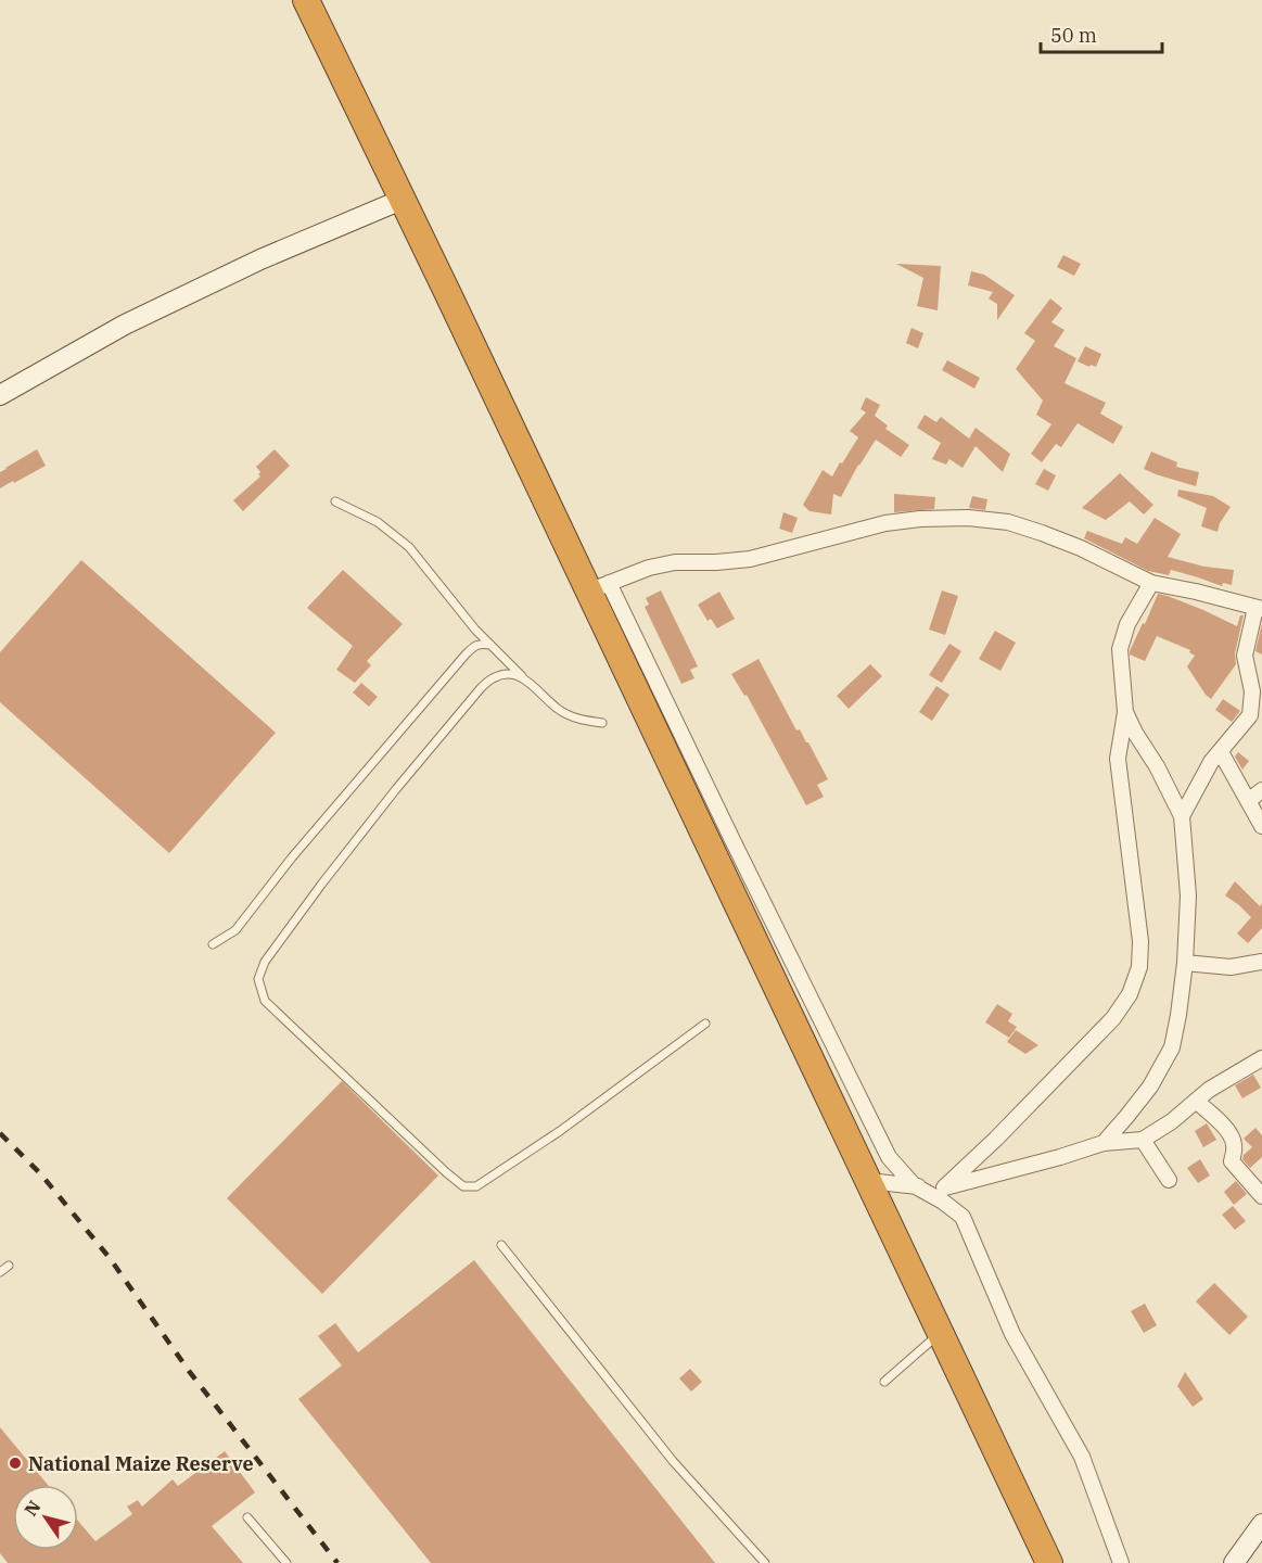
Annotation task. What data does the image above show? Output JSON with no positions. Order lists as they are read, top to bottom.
{
  "places": ["National Maize Reserve"],
  "scale_bar": "50 m",
  "north": "top left"
}
